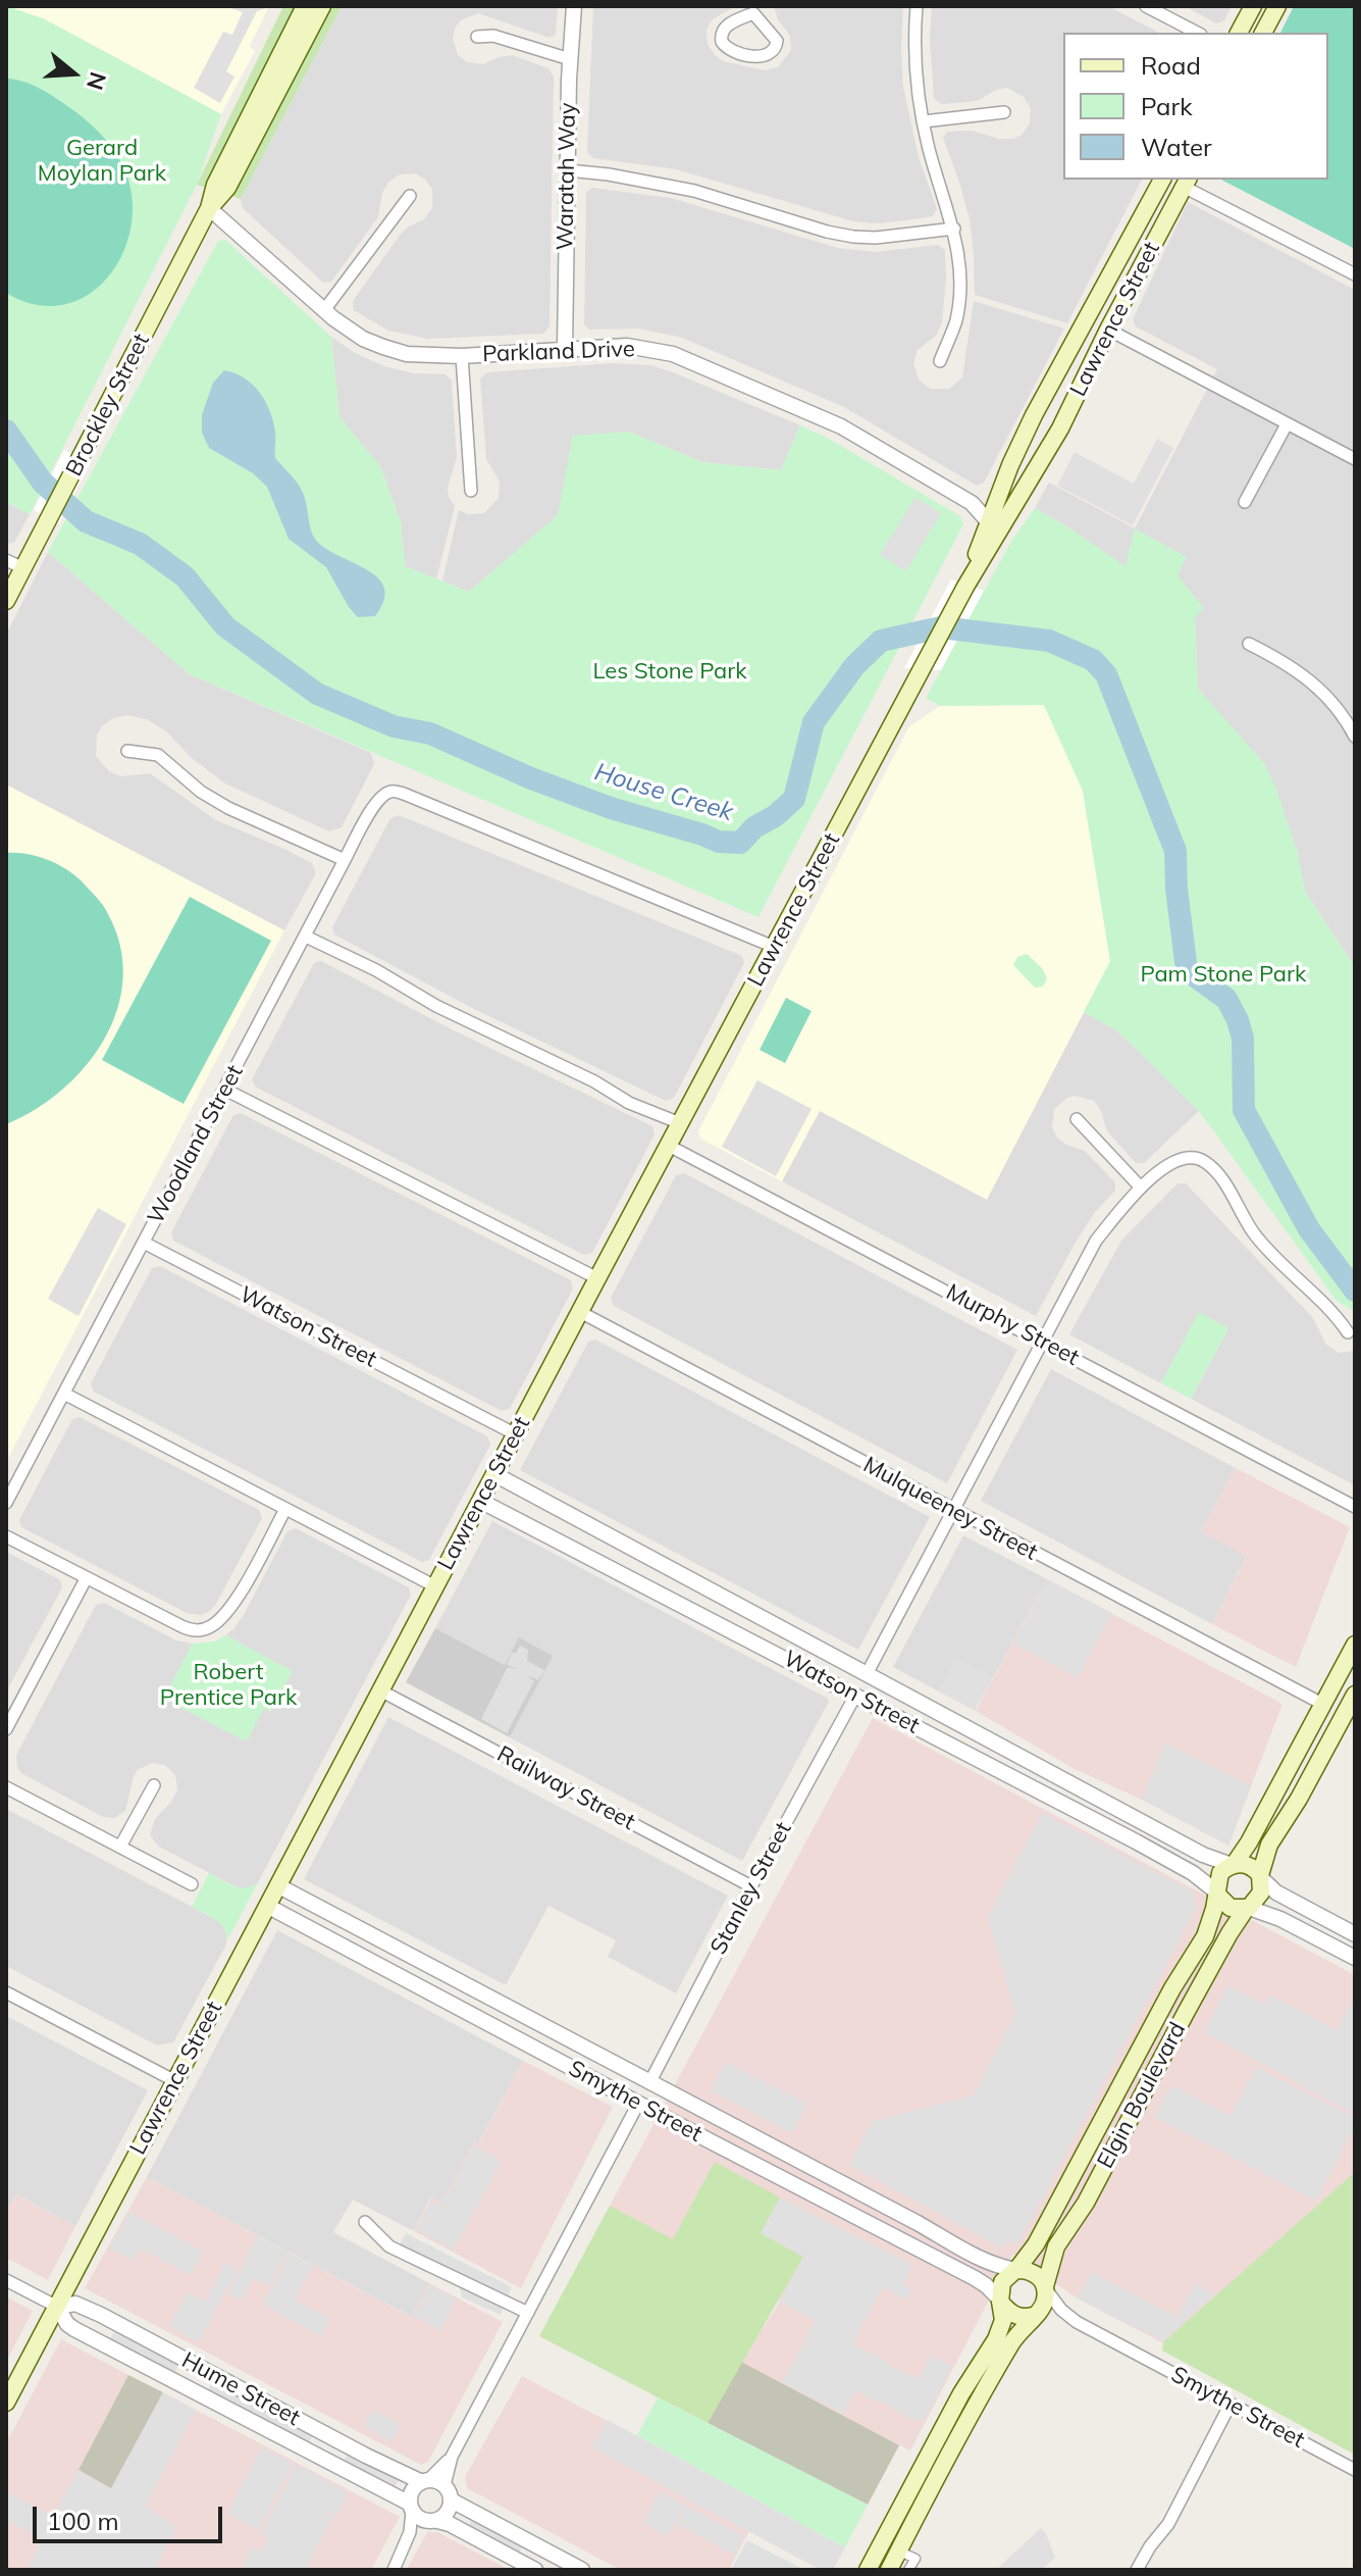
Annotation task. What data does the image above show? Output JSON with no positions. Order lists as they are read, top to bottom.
{
  "streets": {
    "main road": ["Lawrence Street", "Brockley Street", "Elgin Boulevard"],
    "street": [
      "Waratah Way",
      "Parkland Drive",
      "Woodland Street",
      "Murphy Street",
      "Watson Street",
      "Mulqueeney Street",
      "Railway Street",
      "Stanley Street",
      "Smythe Street",
      "Hume Street"
    ]
  },
  "crossings": [
    ["Waratah Way", "Parkland Drive"],
    ["Lawrence Street", "Parkland Drive"],
    ["Lawrence Street", "Woodland Street"],
    ["Lawrence Street", "Murphy Street"],
    ["Lawrence Street", "Watson Street"],
    ["Lawrence Street", "Mulqueeney Street"],
    ["Lawrence Street", "Railway Street"],
    ["Lawrence Street", "Smythe Street"],
    ["Lawrence Street", "Hume Street"],
    ["Parkland Drive", "Brockley Street"],
    ["Woodland Street", "Watson Street"],
    ["Watson Street", "Stanley Street"],
    ["Watson Street", "Elgin Boulevard"],
    ["Railway Street", "Stanley Street"],
    ["Stanley Street", "Smythe Street"],
    ["Elgin Boulevard", "Smythe Street"]
  ],
  "water": ["House Creek"],
  "parks": [
    "Gerard Moylan Park",
    "Les Stone Park",
    "Pam Stone Park",
    "Robert Prentice Park"
  ],
  "legend": ["Road", "Park", "Water"],
  "scale_bar": "100 m",
  "north": "right"
}
